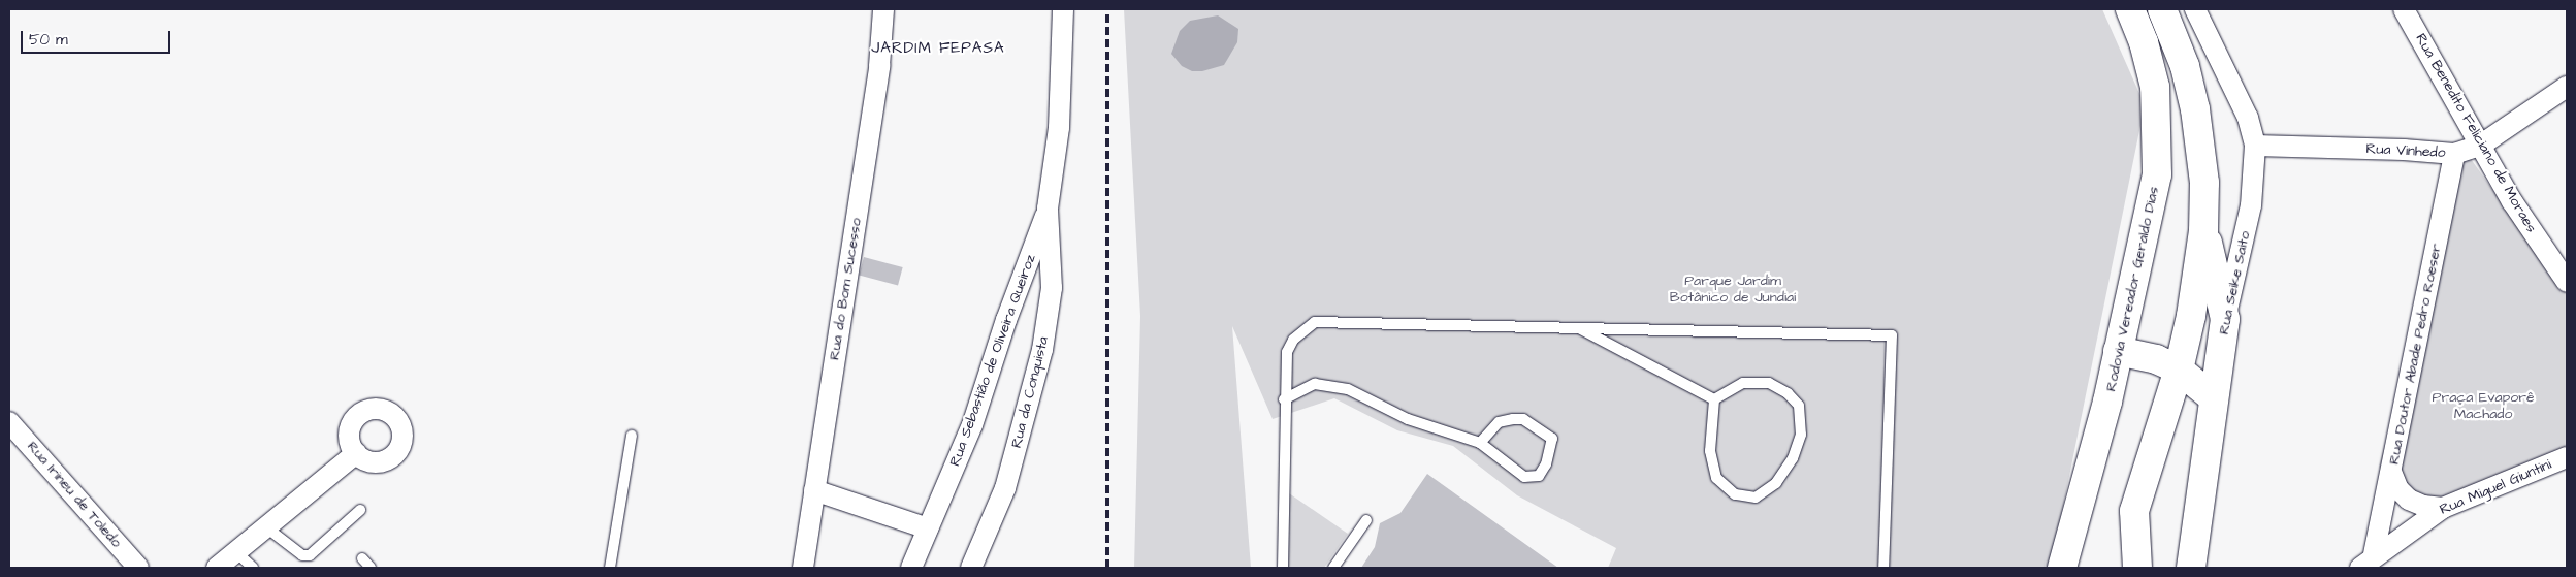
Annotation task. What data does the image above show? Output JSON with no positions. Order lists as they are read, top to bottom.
{
  "streets": {
    "main road": ["Rua Seike Saito", "Rodovia Vereador Geraldo Dias"],
    "street": [
      "Rua Benedito Feliciano de Moraes",
      "Rua Vinhedo",
      "Rua do Bom Sucesso",
      "Rua Doutor Abade Pedro Roeser",
      "Rua Sebastião de Oliveira Queiroz",
      "Rua da Conquista",
      "Rua Miguel Giuntini",
      "Rua Irineu de Toledo"
    ]
  },
  "crossings": [
    ["Rua Benedito Feliciano de Moraes", "Rua Vinhedo"],
    ["Rua Vinhedo", "Rua Seike Saito"],
    ["Rua Vinhedo", "Rua Doutor Abade Pedro Roeser"],
    ["Rua Doutor Abade Pedro Roeser", "Rua Miguel Giuntini"],
    ["Rua Sebastião de Oliveira Queiroz", "Rua da Conquista"]
  ],
  "districts": ["JARDIM FEPASA"],
  "parks": ["Parque Jardim Botânico de Jundiaí", "Praça Evaporê Machado"],
  "scale_bar": "50 m"
}
